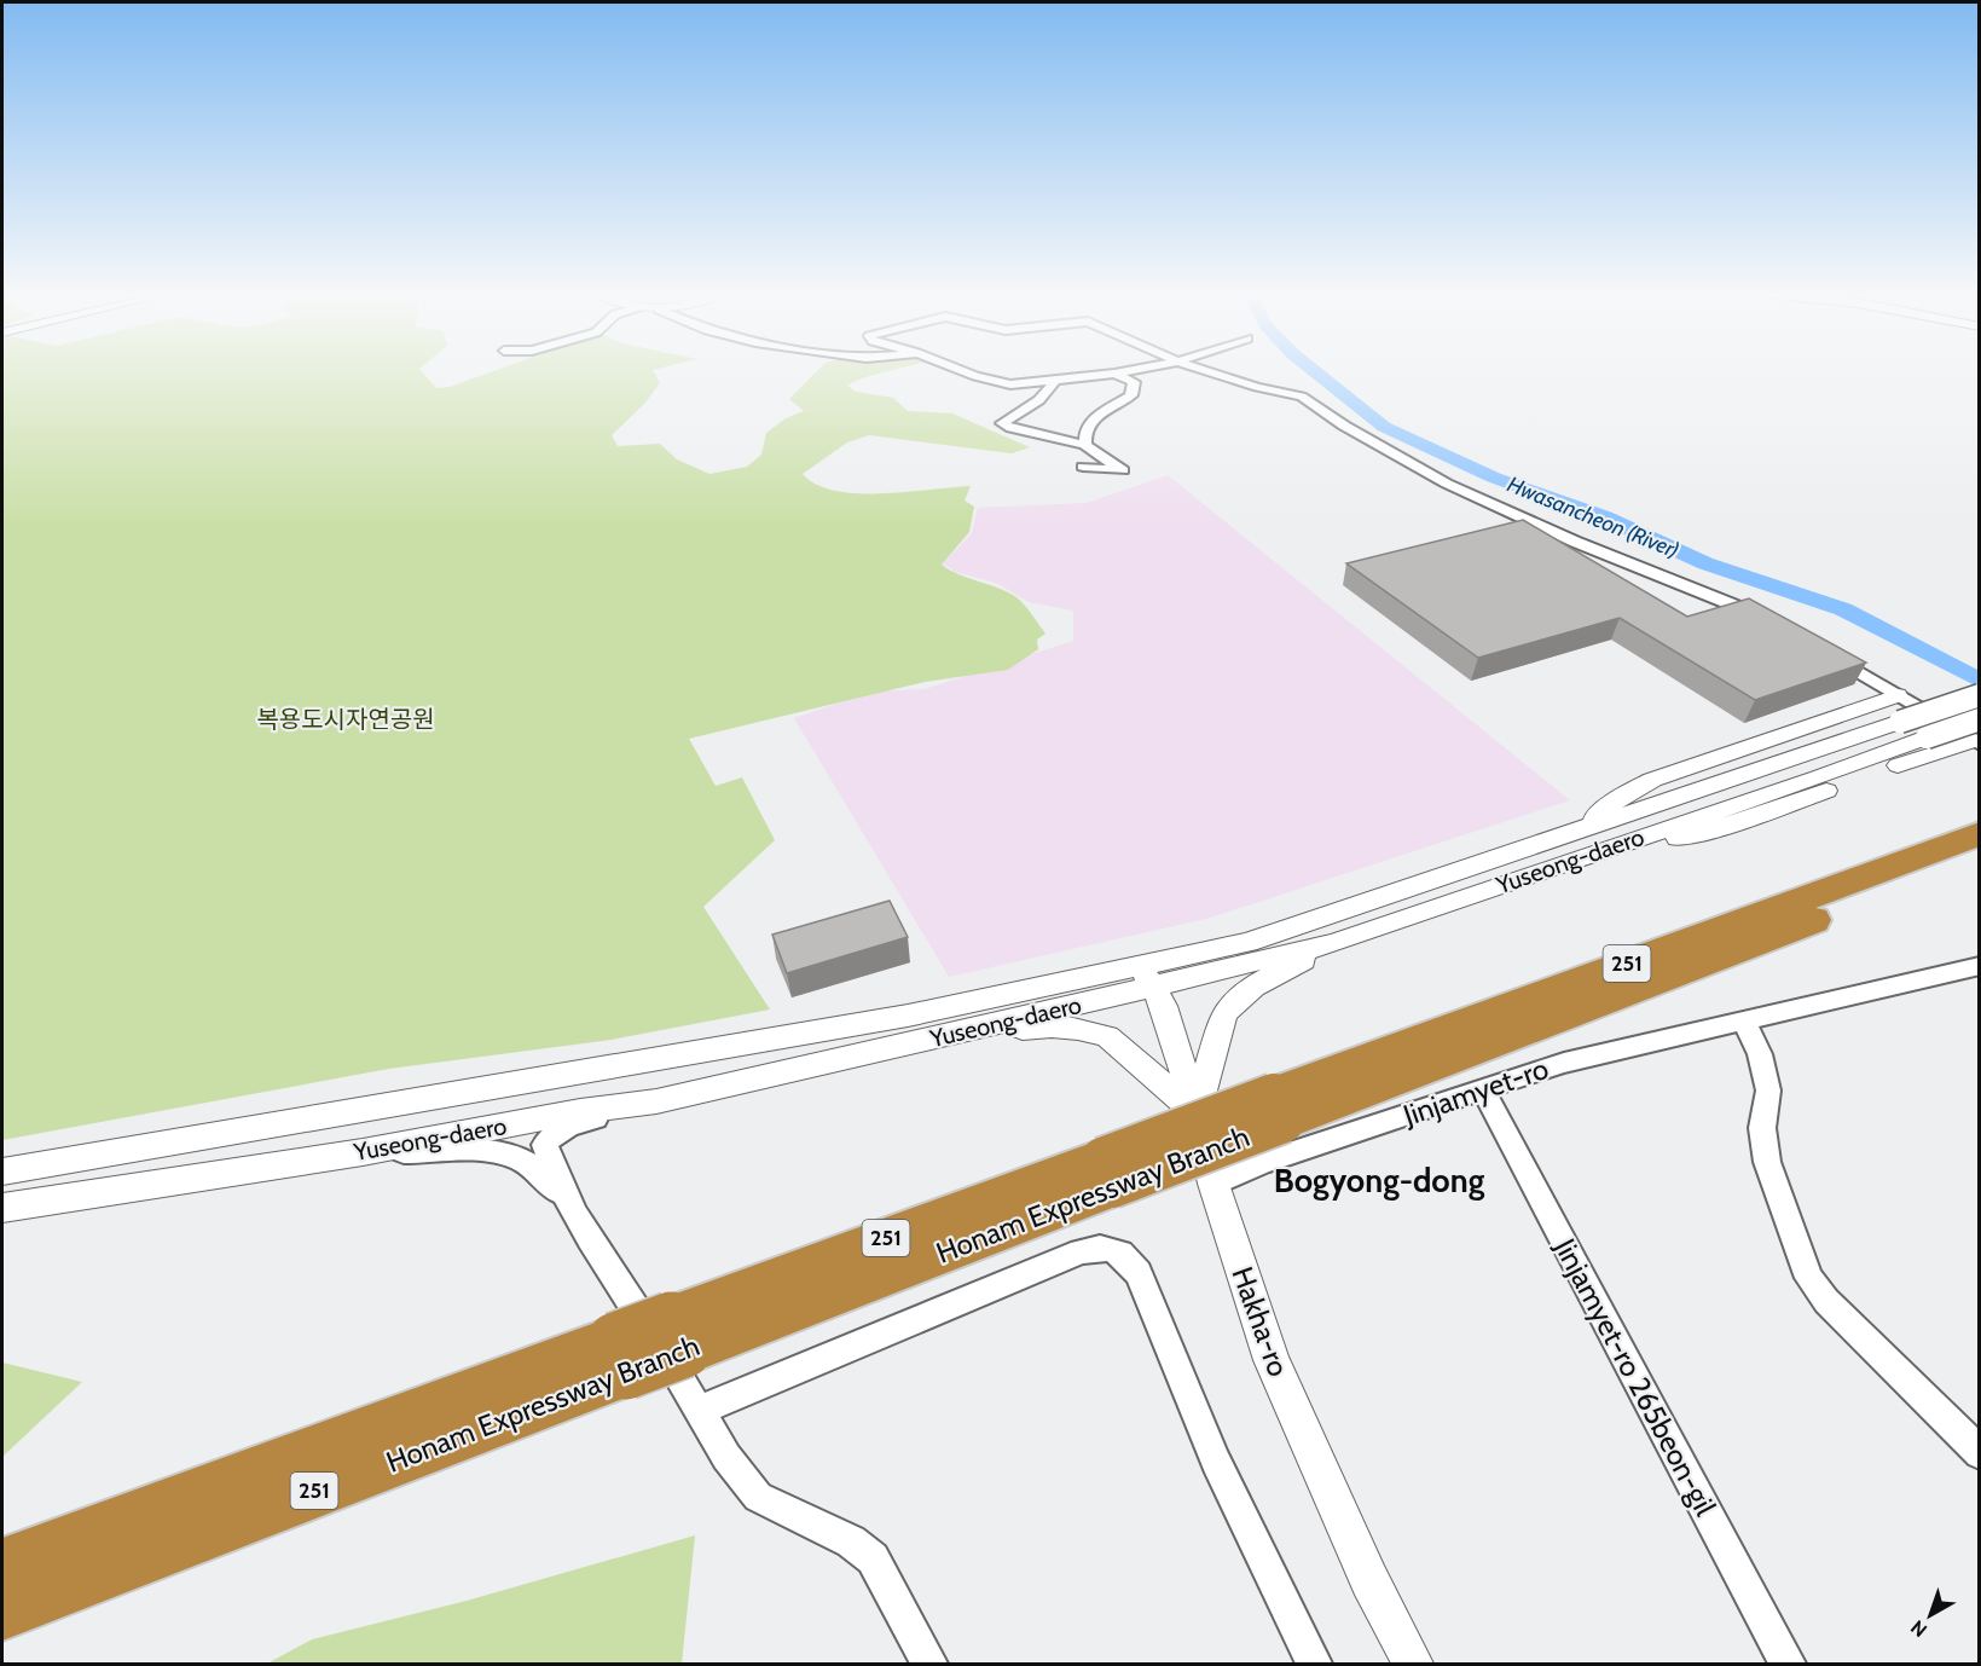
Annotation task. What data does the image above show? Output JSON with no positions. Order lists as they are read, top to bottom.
{
  "streets": {
    "highway": ["251", "Honam Expressway Branch"],
    "street": [
      "Yuseong-daero",
      "Jinjamyet-ro",
      "Hakha-ro",
      "Jinjamyet-ro 265beon-gil"
    ]
  },
  "crossings": [
    ["Yuseong-daero", "Hakha-ro"],
    ["Jinjamyet-ro", "Hakha-ro"],
    ["Jinjamyet-ro", "Jinjamyet-ro 265beon-gil"]
  ],
  "districts": ["Bogyong-dong"],
  "water": ["Hwasancheon (River)"],
  "parks": ["복용도시자연공원"],
  "north": "bottom left"
}
